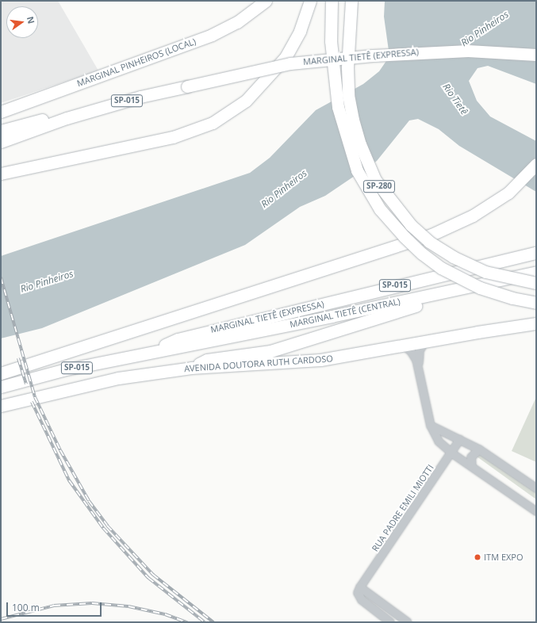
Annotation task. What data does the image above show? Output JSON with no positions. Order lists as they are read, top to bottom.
{
  "streets": {
    "highway": [
      "MARGINAL TIETÊ (EXPRESSA)",
      "MARGINAL PINHEIROS (LOCAL)",
      "SP-015",
      "SP-280",
      "MARGINAL TIETÊ (CENTRAL)",
      "AVENIDA DOUTORA RUTH CARDOSO"
    ],
    "street": ["RUA PADRE EMILI MIOTTI"]
  },
  "crossings": [
    ["MARGINAL TIETÊ (EXPRESSA)", "SP-015"],
    ["MARGINAL TIETÊ (EXPRESSA)", "MARGINAL TIETÊ (CENTRAL)"]
  ],
  "water": ["Rio Pinheiros", "Rio Tietê"],
  "places": ["ITM EXPO"],
  "scale_bar": "100 m",
  "north": "right"
}
